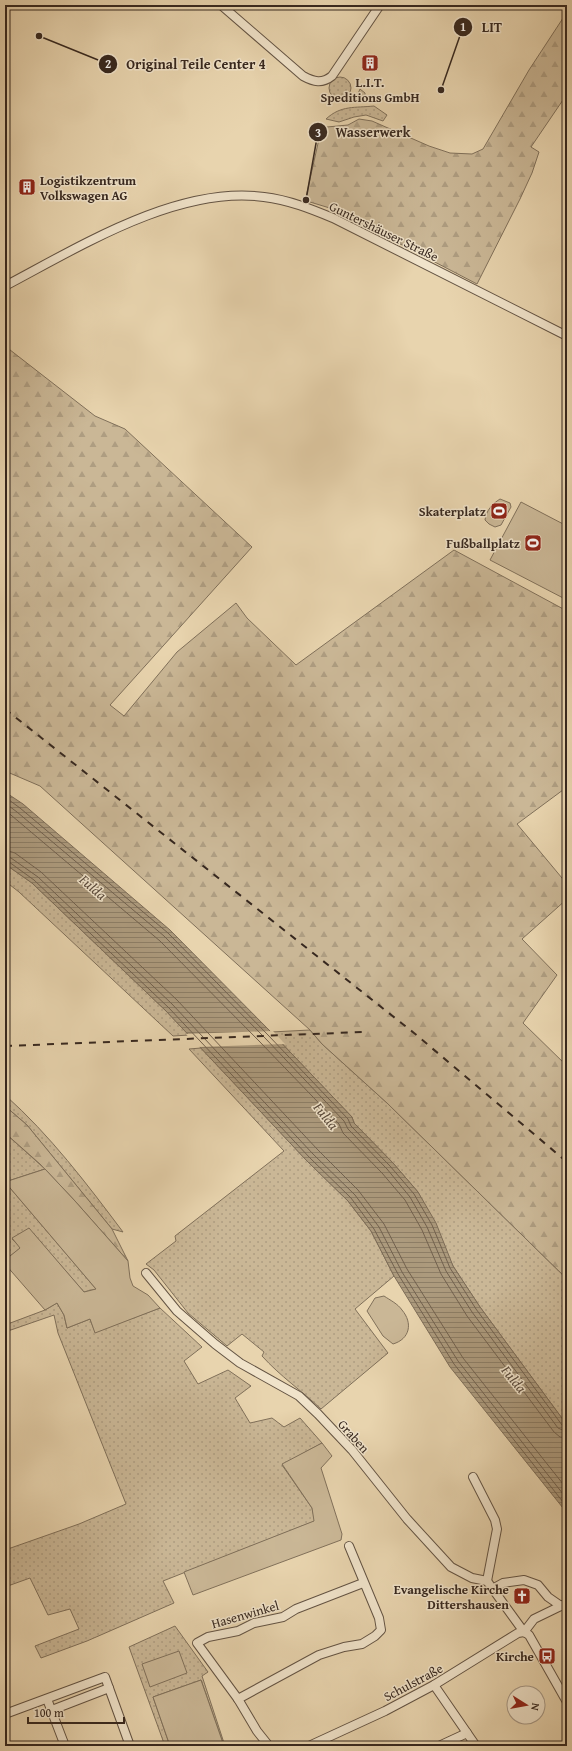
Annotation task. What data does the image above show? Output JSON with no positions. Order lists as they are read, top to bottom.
{
  "streets": {
    "street": [
      "Guntershäuser Straße",
      "Graben",
      "Hasenwinkel",
      "Schulstraße"
    ]
  },
  "water": ["Fulda"],
  "places": {
    "other": ["Original Teile Center 4", "LIT", "Wasserwerk"],
    "building": ["L.I.T. Speditions GmbH", "Logistikzentrum Volkswagen AG"],
    "sports": ["Skaterplatz", "Fußballplatz"],
    "church": ["Evangelische Kirche Dittershausen"],
    "bus stop": ["Kirche"]
  },
  "scale_bar": "100 m",
  "north": "right"
}
